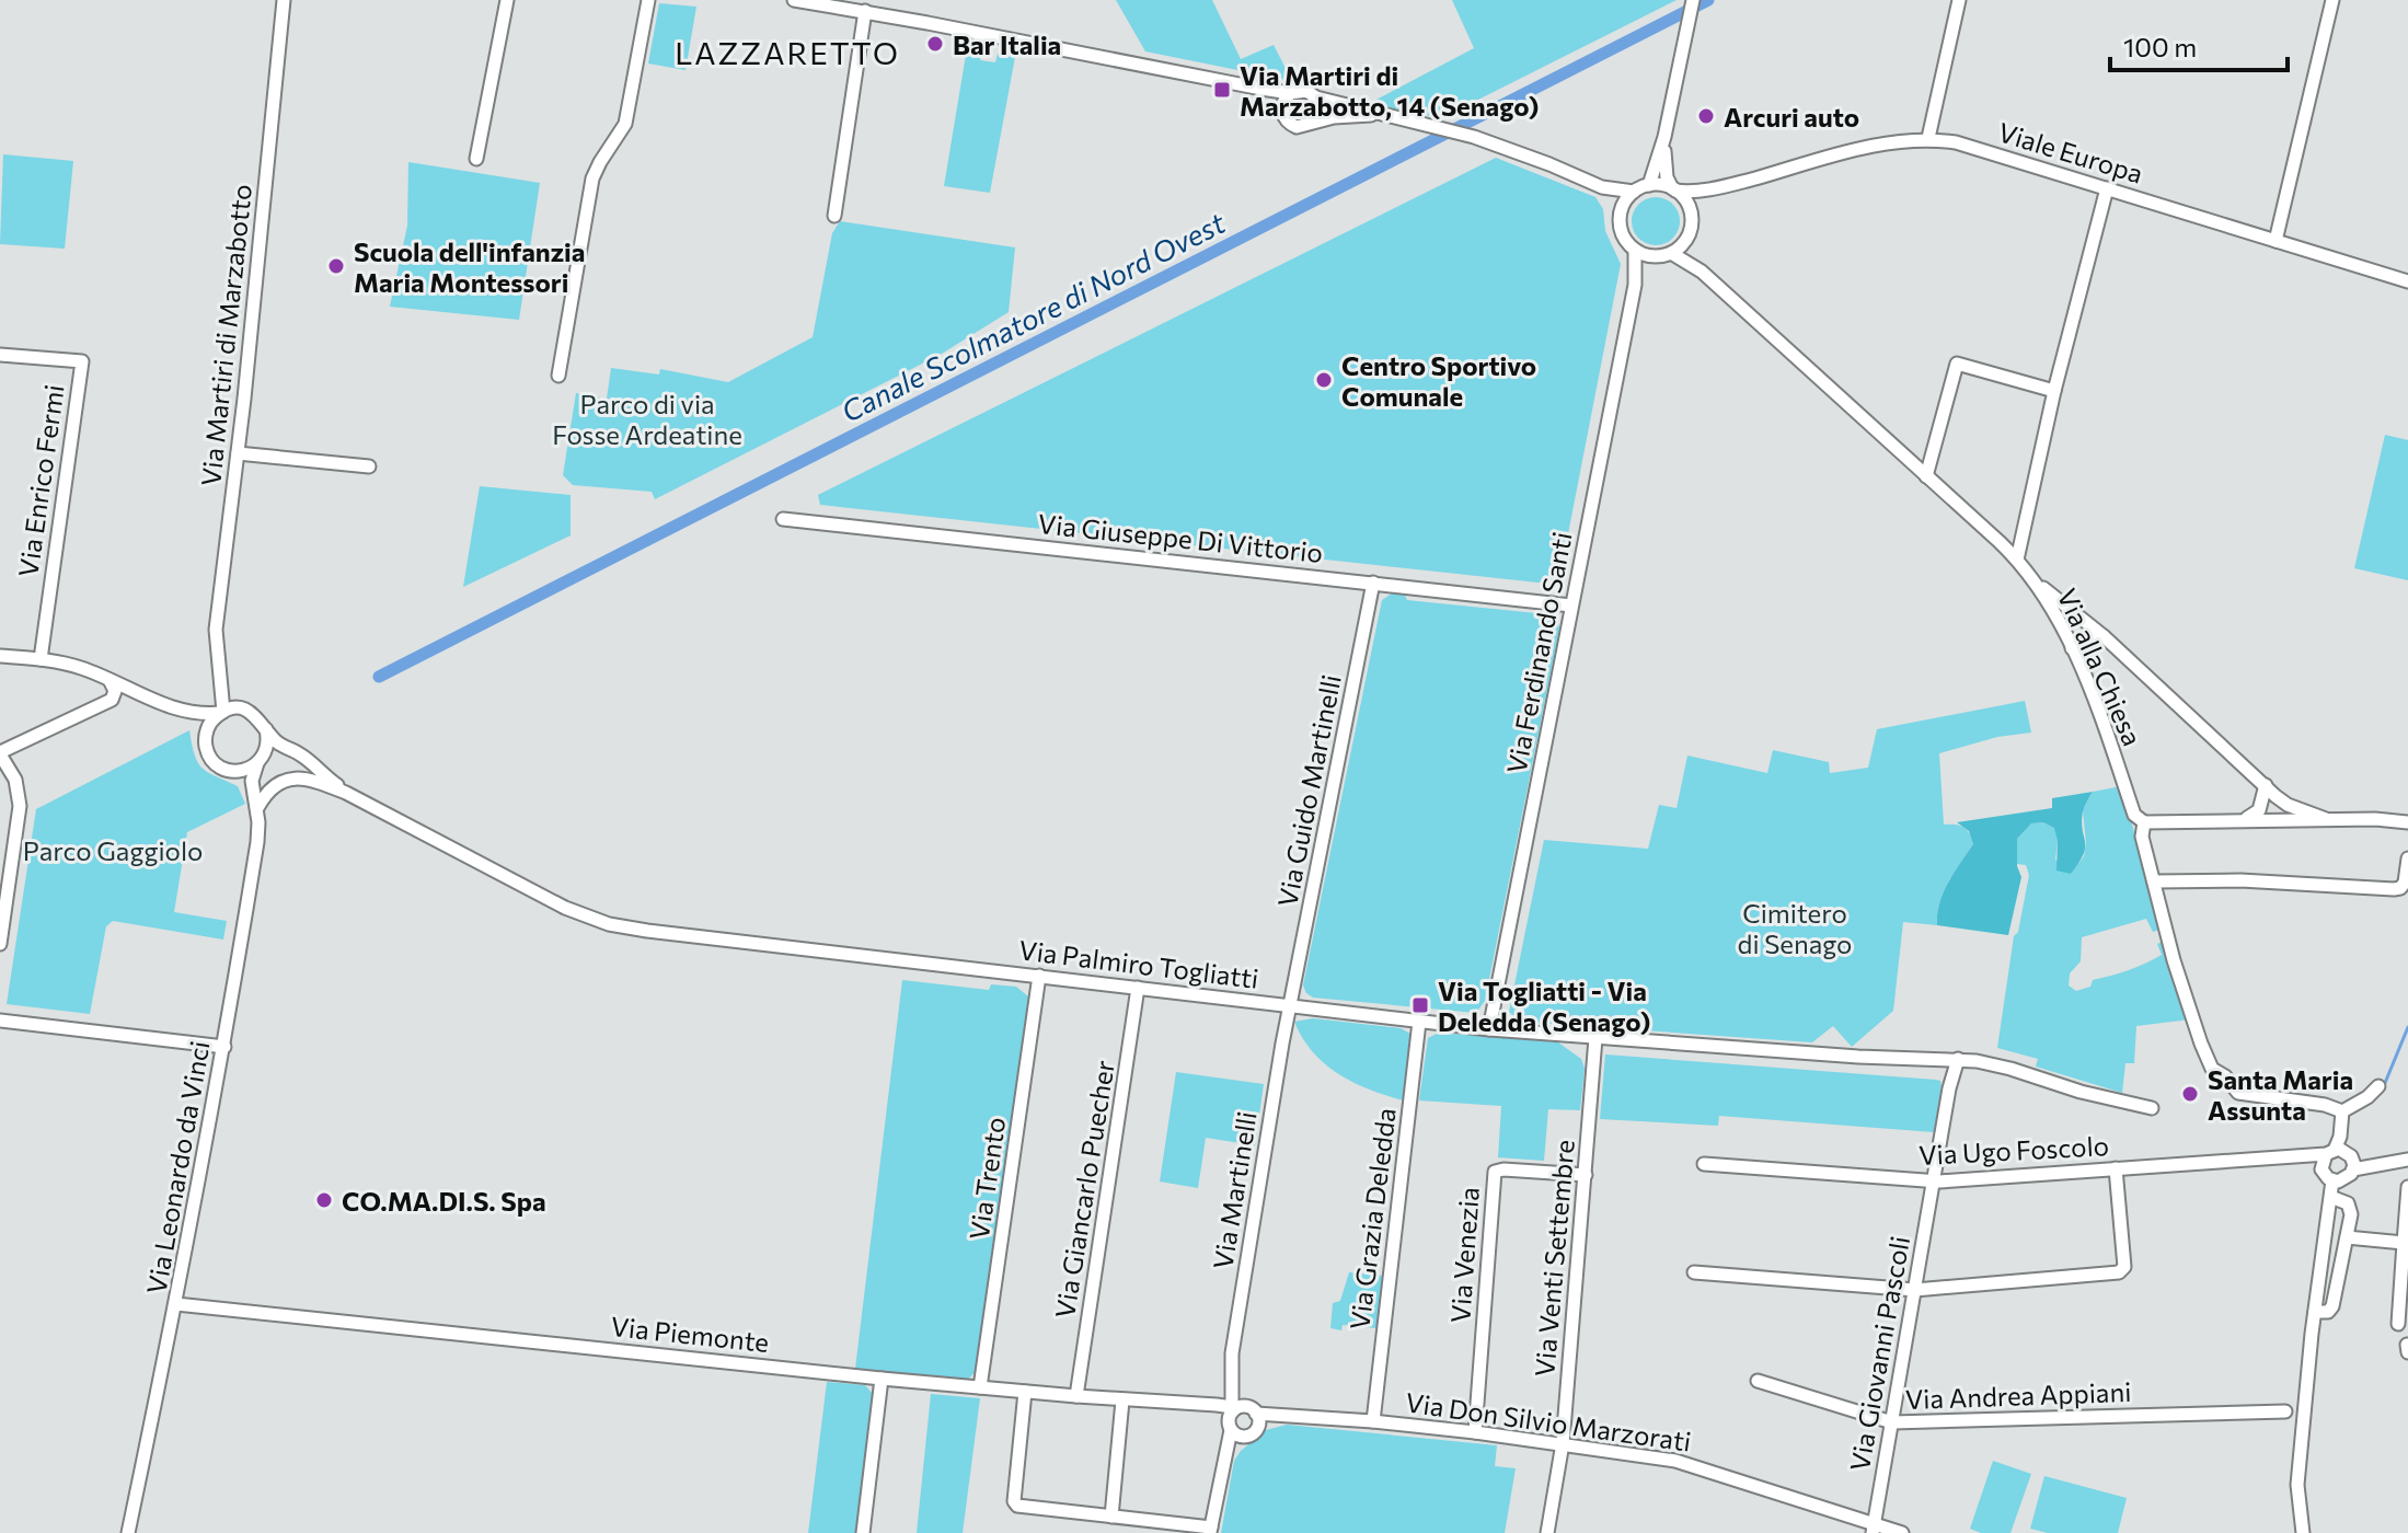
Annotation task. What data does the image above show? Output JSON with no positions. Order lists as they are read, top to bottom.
{
  "streets": {
    "street": [
      "Viale Europa",
      "Via Martiri di Marzabotto",
      "Via Enrico Fermi",
      "Via Giuseppe Di Vittorio",
      "Via Ferdinando Santi",
      "Via alla Chiesa",
      "Via Guido Martinelli",
      "Via Palmiro Togliatti",
      "Via Ugo Foscolo",
      "Via Leonardo da Vinci",
      "Via Trento",
      "Via Giancarlo Puecher",
      "Via Martinelli",
      "Via Grazia Deledda",
      "Via Venezia",
      "Via Venti Settembre",
      "Via Piemonte",
      "Via Giovanni Pascoli",
      "Via Andrea Appiani",
      "Via Don Silvio Marzorati"
    ]
  },
  "crossings": [
    ["Viale Europa", "Via Ferdinando Santi"],
    ["Viale Europa", "Via alla Chiesa"],
    ["Via Martiri di Marzabotto", "Via Palmiro Togliatti"],
    ["Via Martiri di Marzabotto", "Via Leonardo da Vinci"],
    ["Via Giuseppe Di Vittorio", "Via Ferdinando Santi"],
    ["Via Giuseppe Di Vittorio", "Via Guido Martinelli"],
    ["Via Ferdinando Santi", "Via alla Chiesa"],
    ["Via Ferdinando Santi", "Via Palmiro Togliatti"],
    ["Via Guido Martinelli", "Via Palmiro Togliatti"],
    ["Via Guido Martinelli", "Via Martinelli"],
    ["Via Palmiro Togliatti", "Via Leonardo da Vinci"],
    ["Via Palmiro Togliatti", "Via Trento"],
    ["Via Palmiro Togliatti", "Via Giancarlo Puecher"],
    ["Via Palmiro Togliatti", "Via Martinelli"],
    ["Via Palmiro Togliatti", "Via Grazia Deledda"],
    ["Via Palmiro Togliatti", "Via Venti Settembre"],
    ["Via Palmiro Togliatti", "Via Giovanni Pascoli"],
    ["Via Ugo Foscolo", "Via Giovanni Pascoli"],
    ["Via Leonardo da Vinci", "Via Piemonte"],
    ["Via Trento", "Via Piemonte"],
    ["Via Giancarlo Puecher", "Via Piemonte"],
    ["Via Grazia Deledda", "Via Don Silvio Marzorati"],
    ["Via Venezia", "Via Venti Settembre"],
    ["Via Venezia", "Via Don Silvio Marzorati"],
    ["Via Venti Settembre", "Via Don Silvio Marzorati"],
    ["Via Piemonte", "Via Don Silvio Marzorati"],
    ["Via Giovanni Pascoli", "Via Andrea Appiani"],
    ["Via Giovanni Pascoli", "Via Don Silvio Marzorati"]
  ],
  "districts": ["LAZZARETTO"],
  "water": ["Canale Scolmatore di Nord Ovest"],
  "parks": ["Parco di via Fosse Ardeatine", "Parco Gaggiolo", "Cimitero di Senago"],
  "places": {
    "other": [
      "Bar Italia",
      "Arcuri auto",
      "Scuola dell'infanzia Maria Montessori",
      "Centro Sportivo Comunale",
      "Santa Maria Assunta",
      "CO.MA.DI.S. Spa"
    ],
    "transit": ["Via Martiri di Marzabotto, 14 (Senago)", "Via Togliatti - Via Deledda (Senago)"]
  },
  "scale_bar": "100 m"
}
